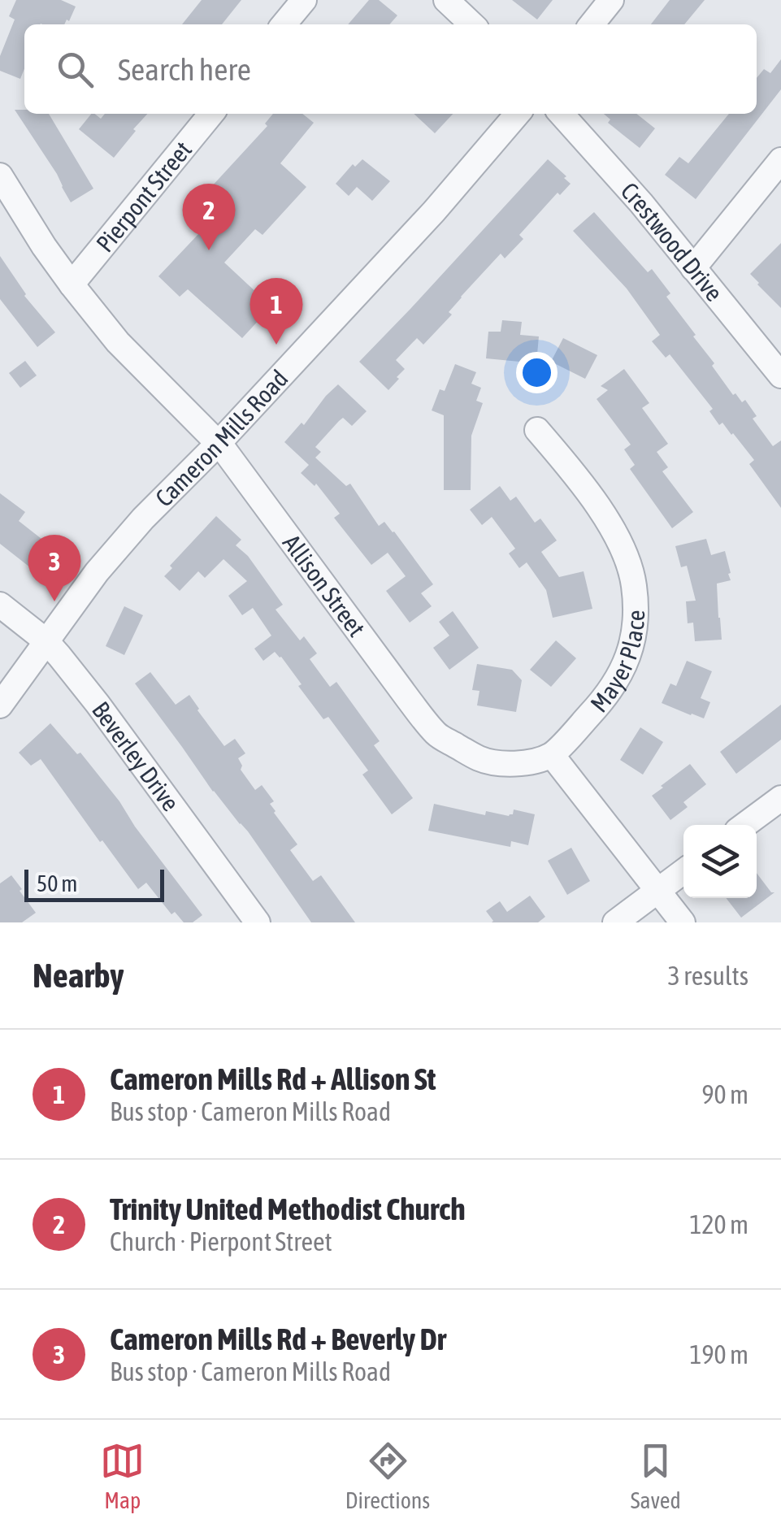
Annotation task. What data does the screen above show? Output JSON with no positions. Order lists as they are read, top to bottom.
{
  "streets": {
    "street": [
      "Pierpont Street",
      "Crestwood Drive",
      "Cameron Mills Road",
      "Allison Street",
      "Mayer Place",
      "Beverley Drive"
    ]
  },
  "crossings": [
    ["Pierpont Street", "Allison Street"],
    ["Cameron Mills Road", "Allison Street"],
    ["Cameron Mills Road", "Beverley Drive"],
    ["Allison Street", "Mayer Place"]
  ],
  "scale_bar": "50 m",
  "page": {
    "search": "Search here",
    "pins": ["2", "1", "3"],
    "scale": "50 m",
    "heading": ["Nearby", "3 results"],
    "list": [
      {
        "mark": "1",
        "name": "Cameron Mills Rd + Allison St",
        "note": "Bus stop · Cameron Mills Road",
        "value": "90 m"
      },
      {
        "mark": "2",
        "name": "Trinity United Methodist Church",
        "note": "Church · Pierpont Street",
        "value": "120 m"
      },
      {
        "mark": "3",
        "name": "Cameron Mills Rd + Beverly Dr",
        "note": "Bus stop · Cameron Mills Road",
        "value": "190 m"
      }
    ],
    "nav": ["Map", "Directions", "Saved"]
  }
}
